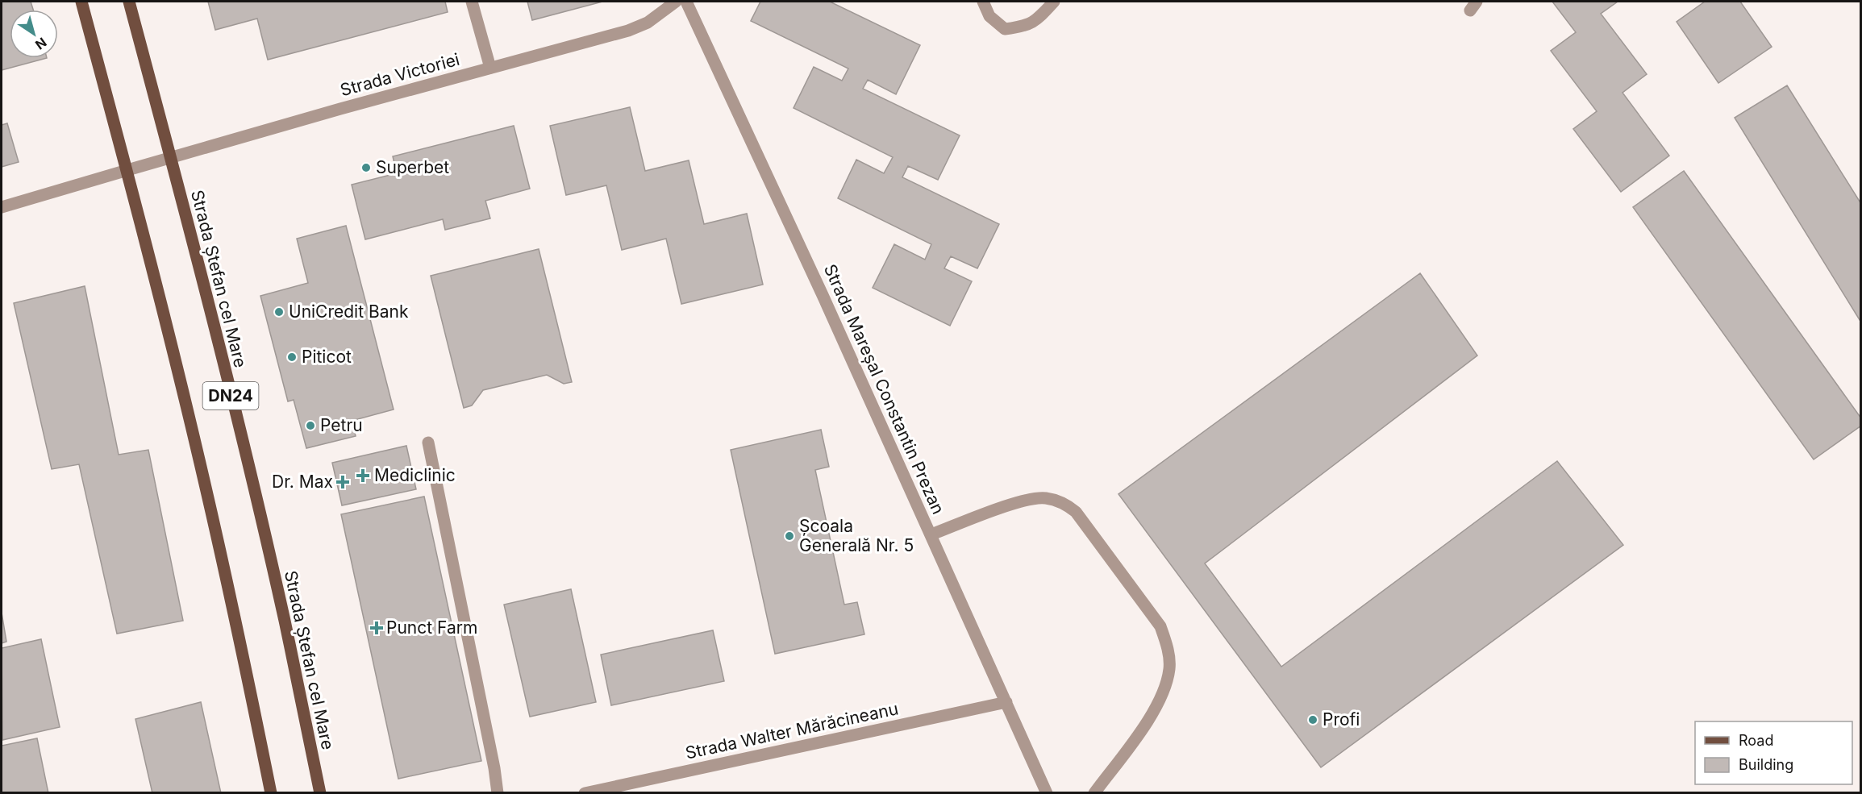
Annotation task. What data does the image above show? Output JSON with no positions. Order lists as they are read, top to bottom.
{
  "streets": {
    "main road": ["Strada Ștefan cel Mare", "DN24"],
    "street": ["Strada Victoriei", "Strada Mareșal Constantin Prezan", "Strada Walter Mărăcineanu"]
  },
  "crossings": [
    ["Strada Victoriei", "Strada Ștefan cel Mare"],
    ["Strada Victoriei", "DN24"],
    ["Strada Mareșal Constantin Prezan", "Strada Walter Mărăcineanu"]
  ],
  "places": {
    "other": [
      "Superbet",
      "UniCredit Bank",
      "Piticot",
      "Petru",
      "Școala Generală Nr. 5",
      "Profi"
    ],
    "health": ["Mediclinic", "Dr. Max", "Punct Farm"]
  },
  "legend": ["Road", "Building"],
  "north": "bottom right"
}
